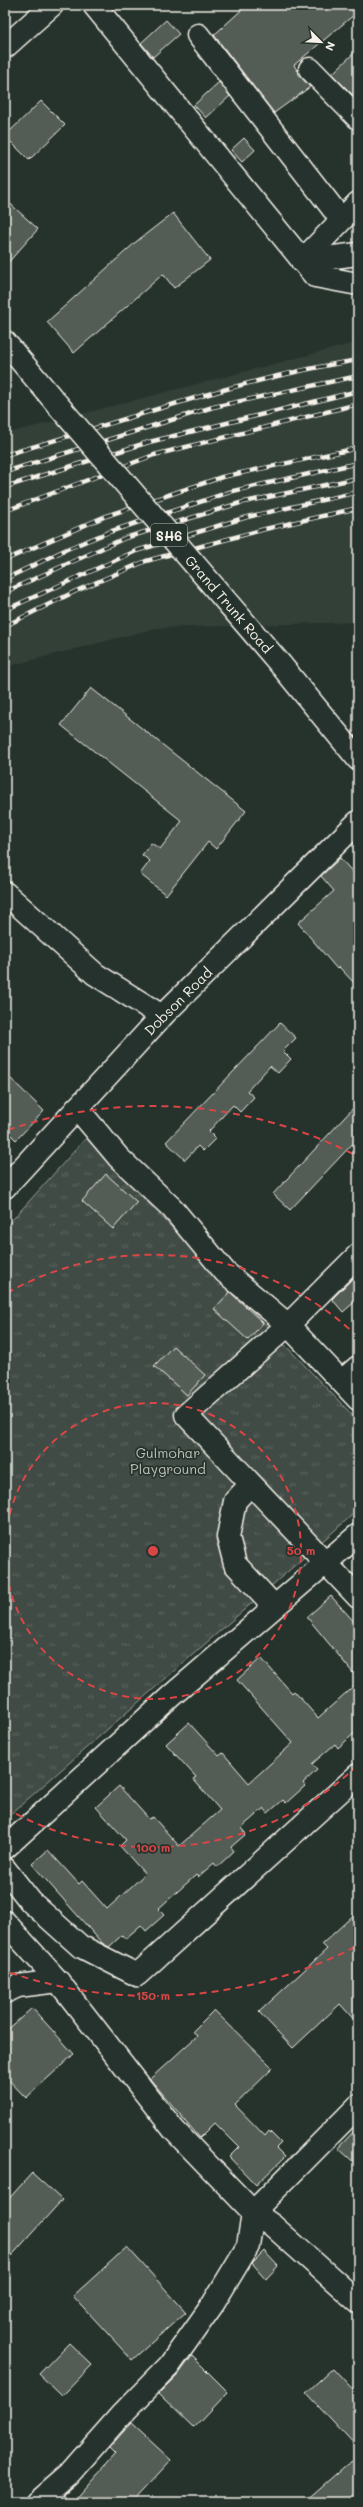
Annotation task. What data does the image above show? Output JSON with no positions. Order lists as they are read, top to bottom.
{
  "streets": {
    "street": ["SH6", "Grand Trunk Road", "Dobson Road"]
  },
  "parks": ["Gulmohar Playground"],
  "north": "bottom right",
  "rings": ["50 m", "100 m", "150 m"]
}
